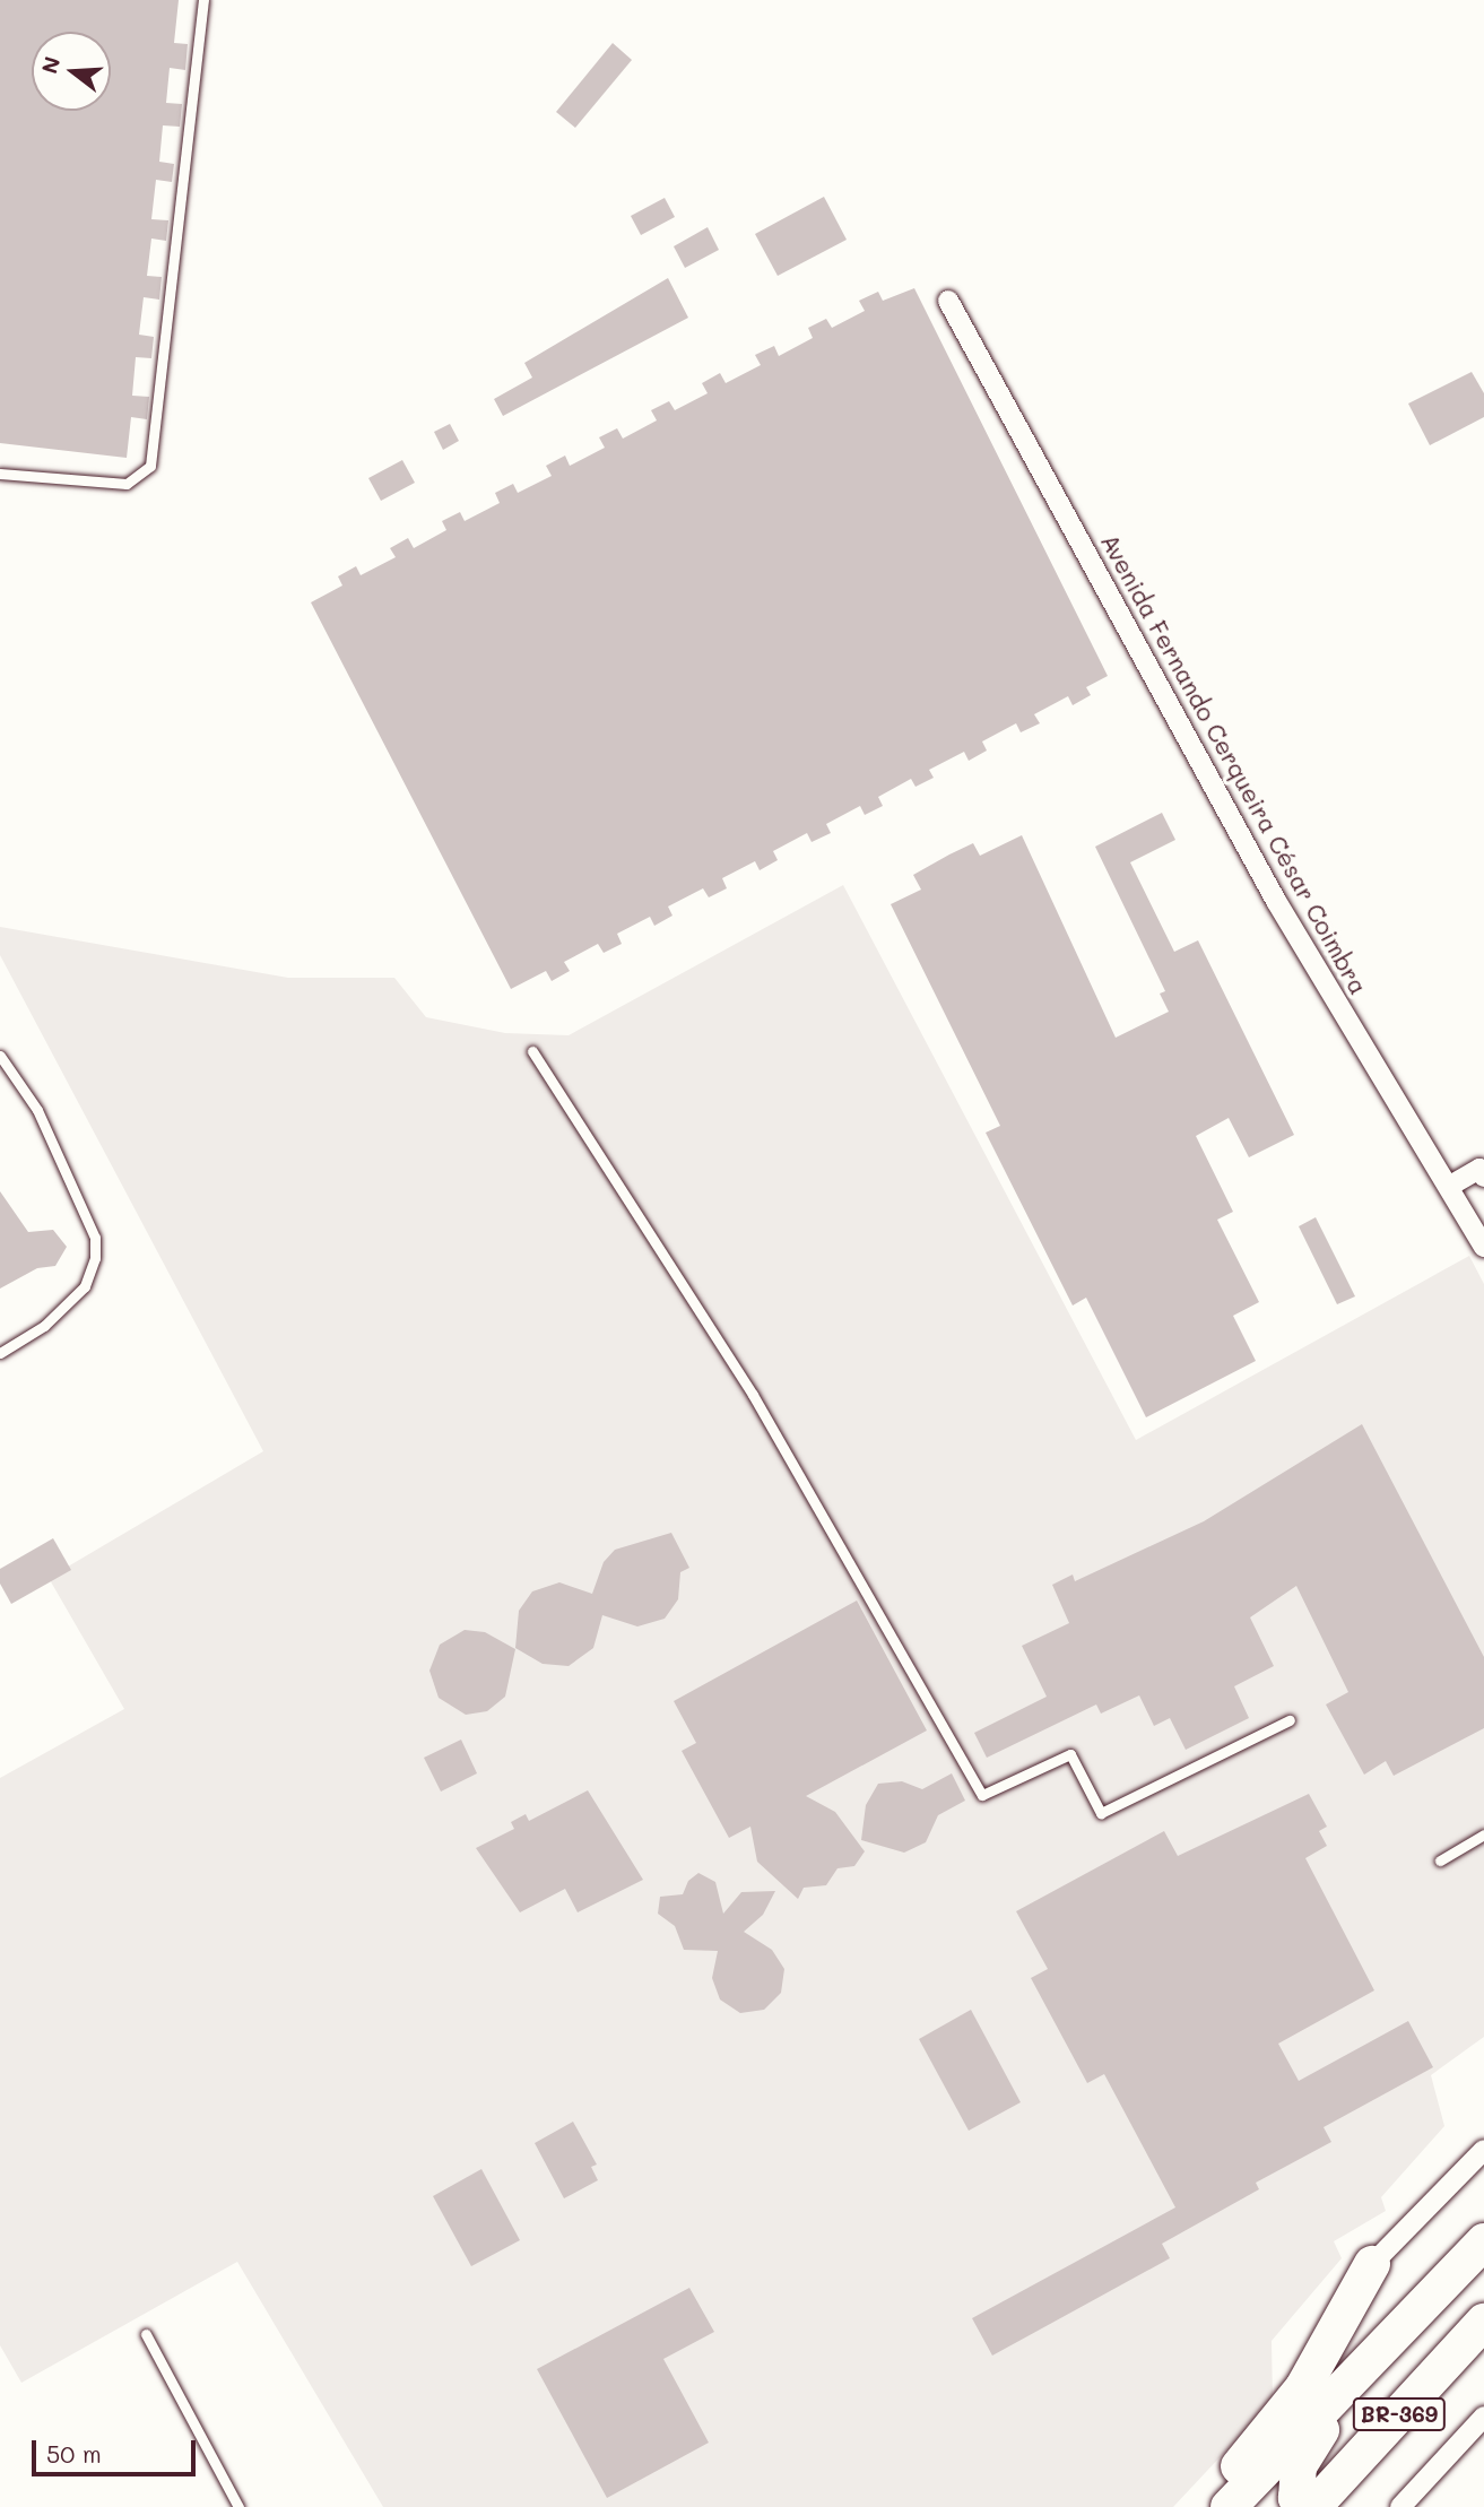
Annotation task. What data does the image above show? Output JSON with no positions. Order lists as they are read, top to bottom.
{
  "streets": {
    "highway": ["BR-369"],
    "street": ["Avenida Fernando Cerqueira César Coimbra"]
  },
  "scale_bar": "50 m",
  "north": "left"
}
